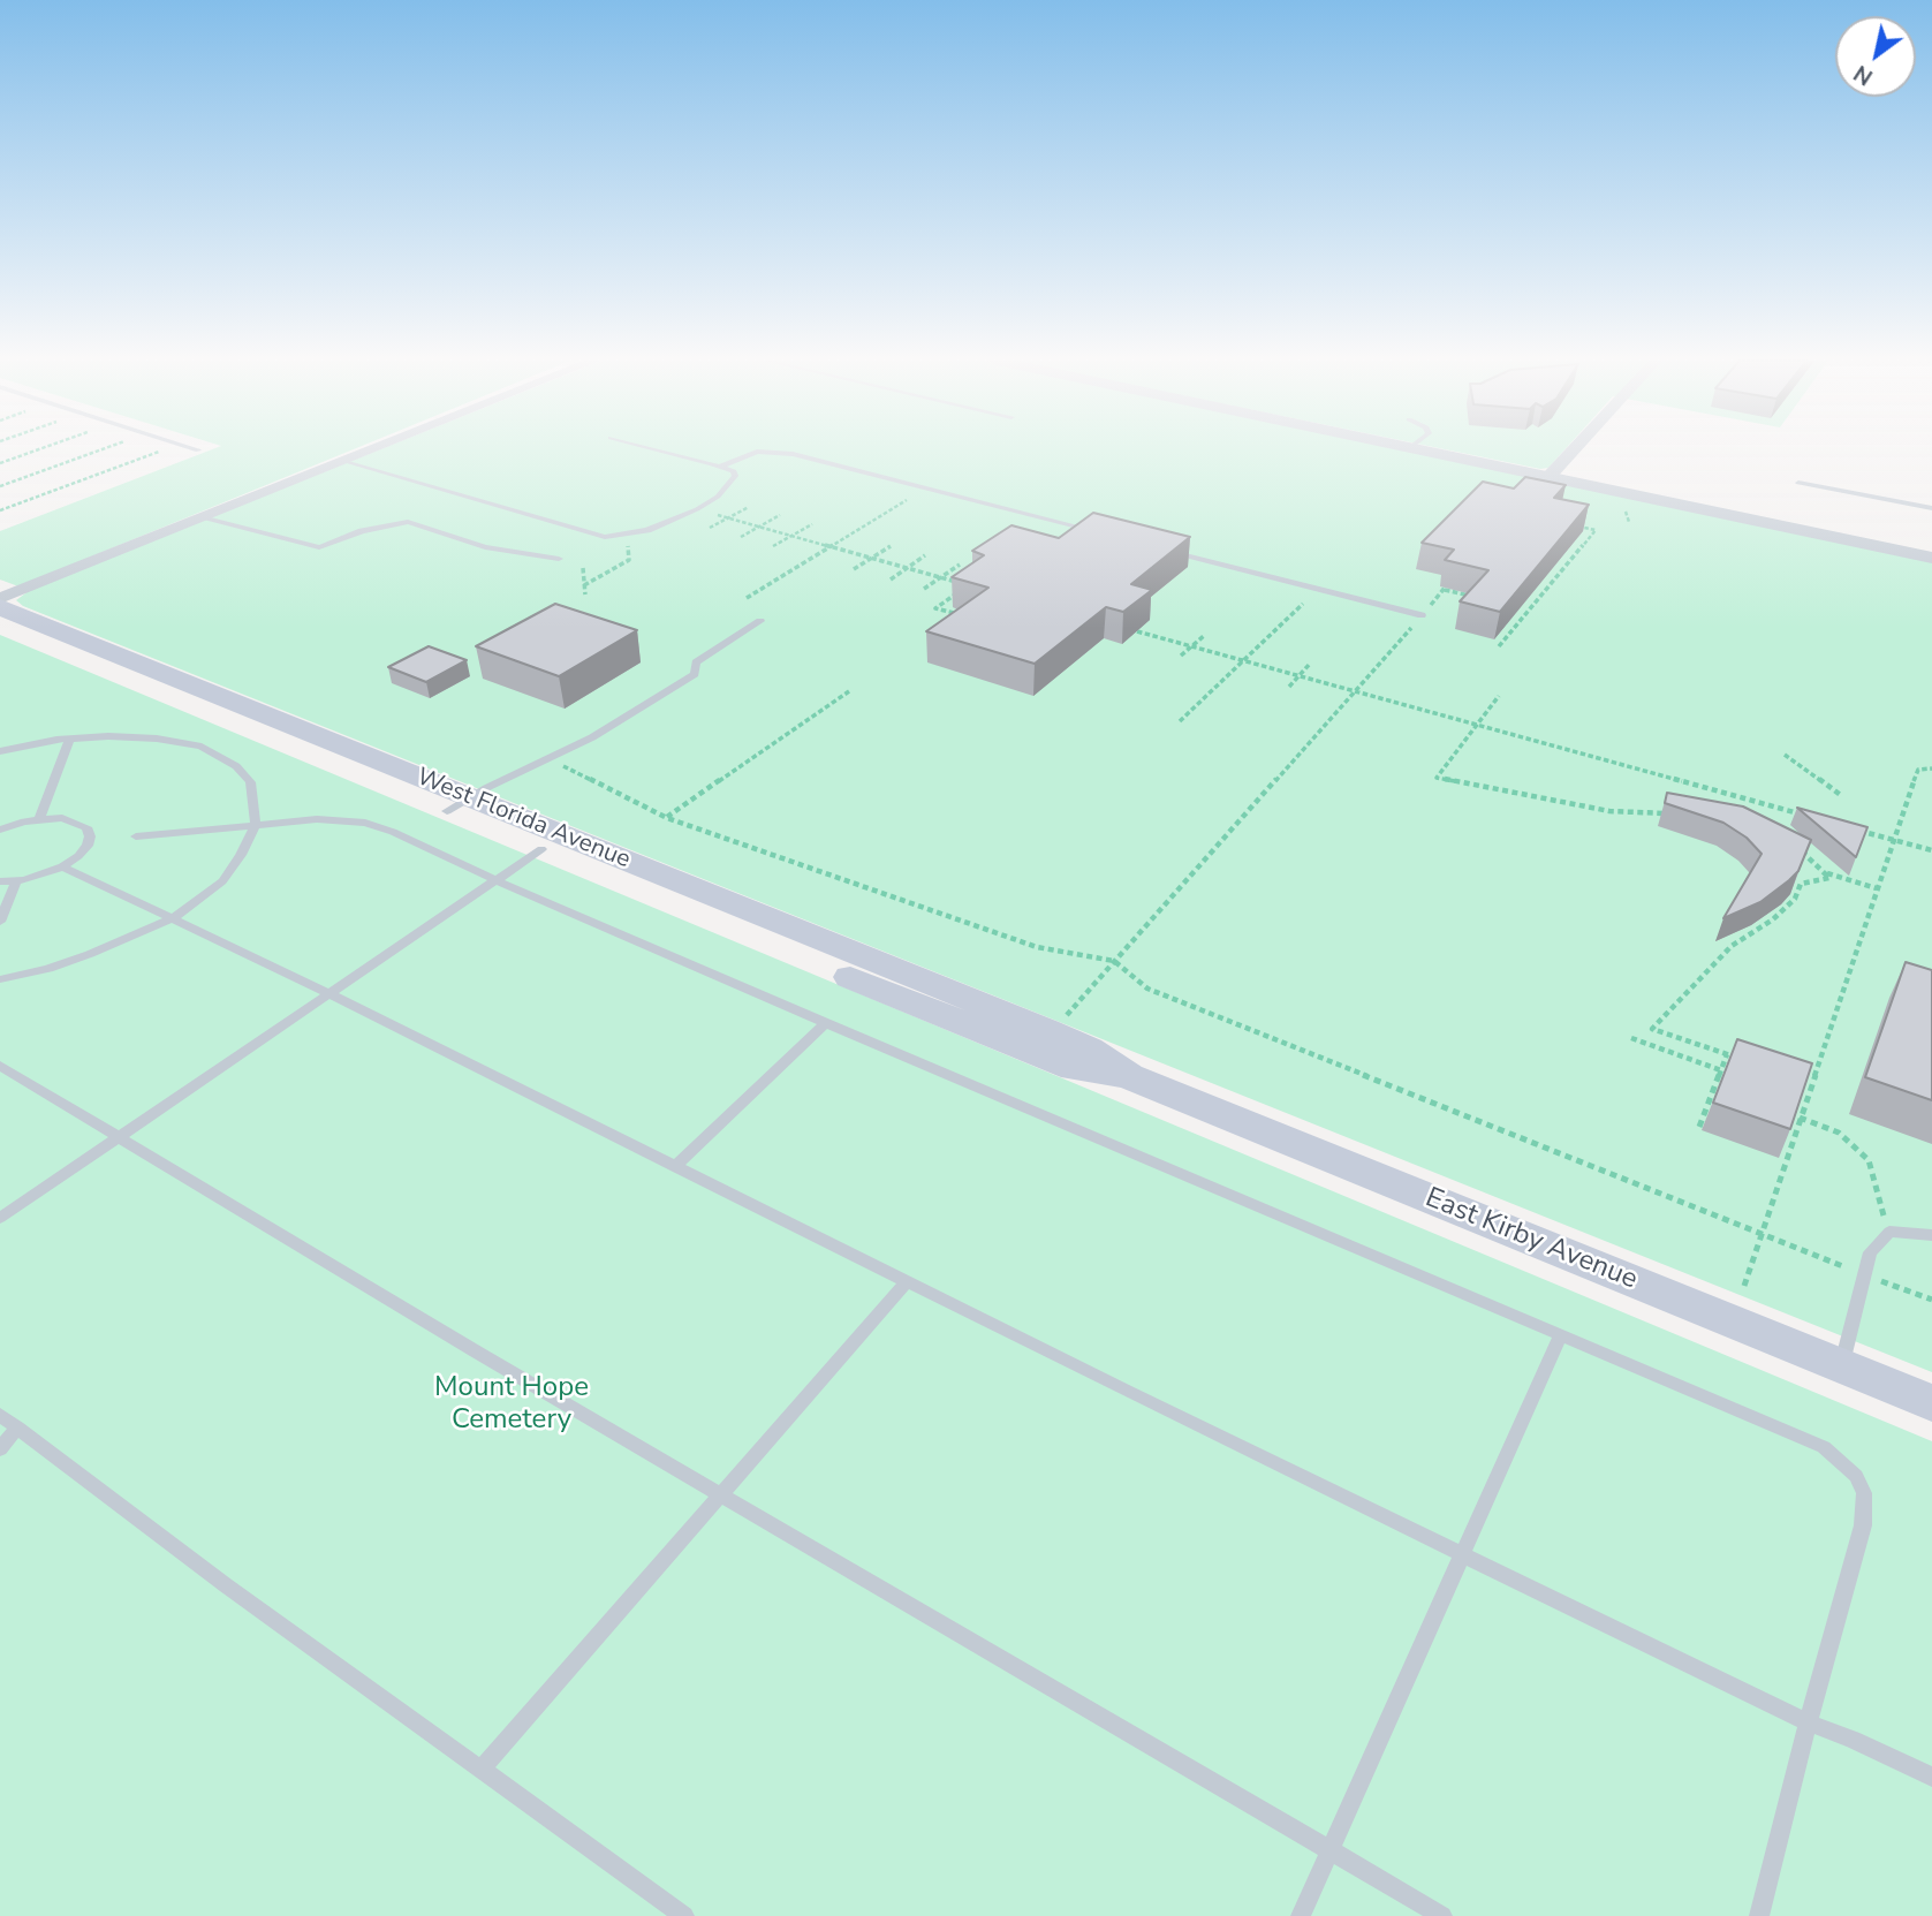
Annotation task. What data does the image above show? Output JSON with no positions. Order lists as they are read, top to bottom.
{
  "streets": {
    "main road": ["West Florida Avenue", "East Kirby Avenue"]
  },
  "crossings": [
    ["West Florida Avenue", "East Kirby Avenue"]
  ],
  "parks": ["Mount Hope Cemetery"],
  "north": "bottom left"
}
